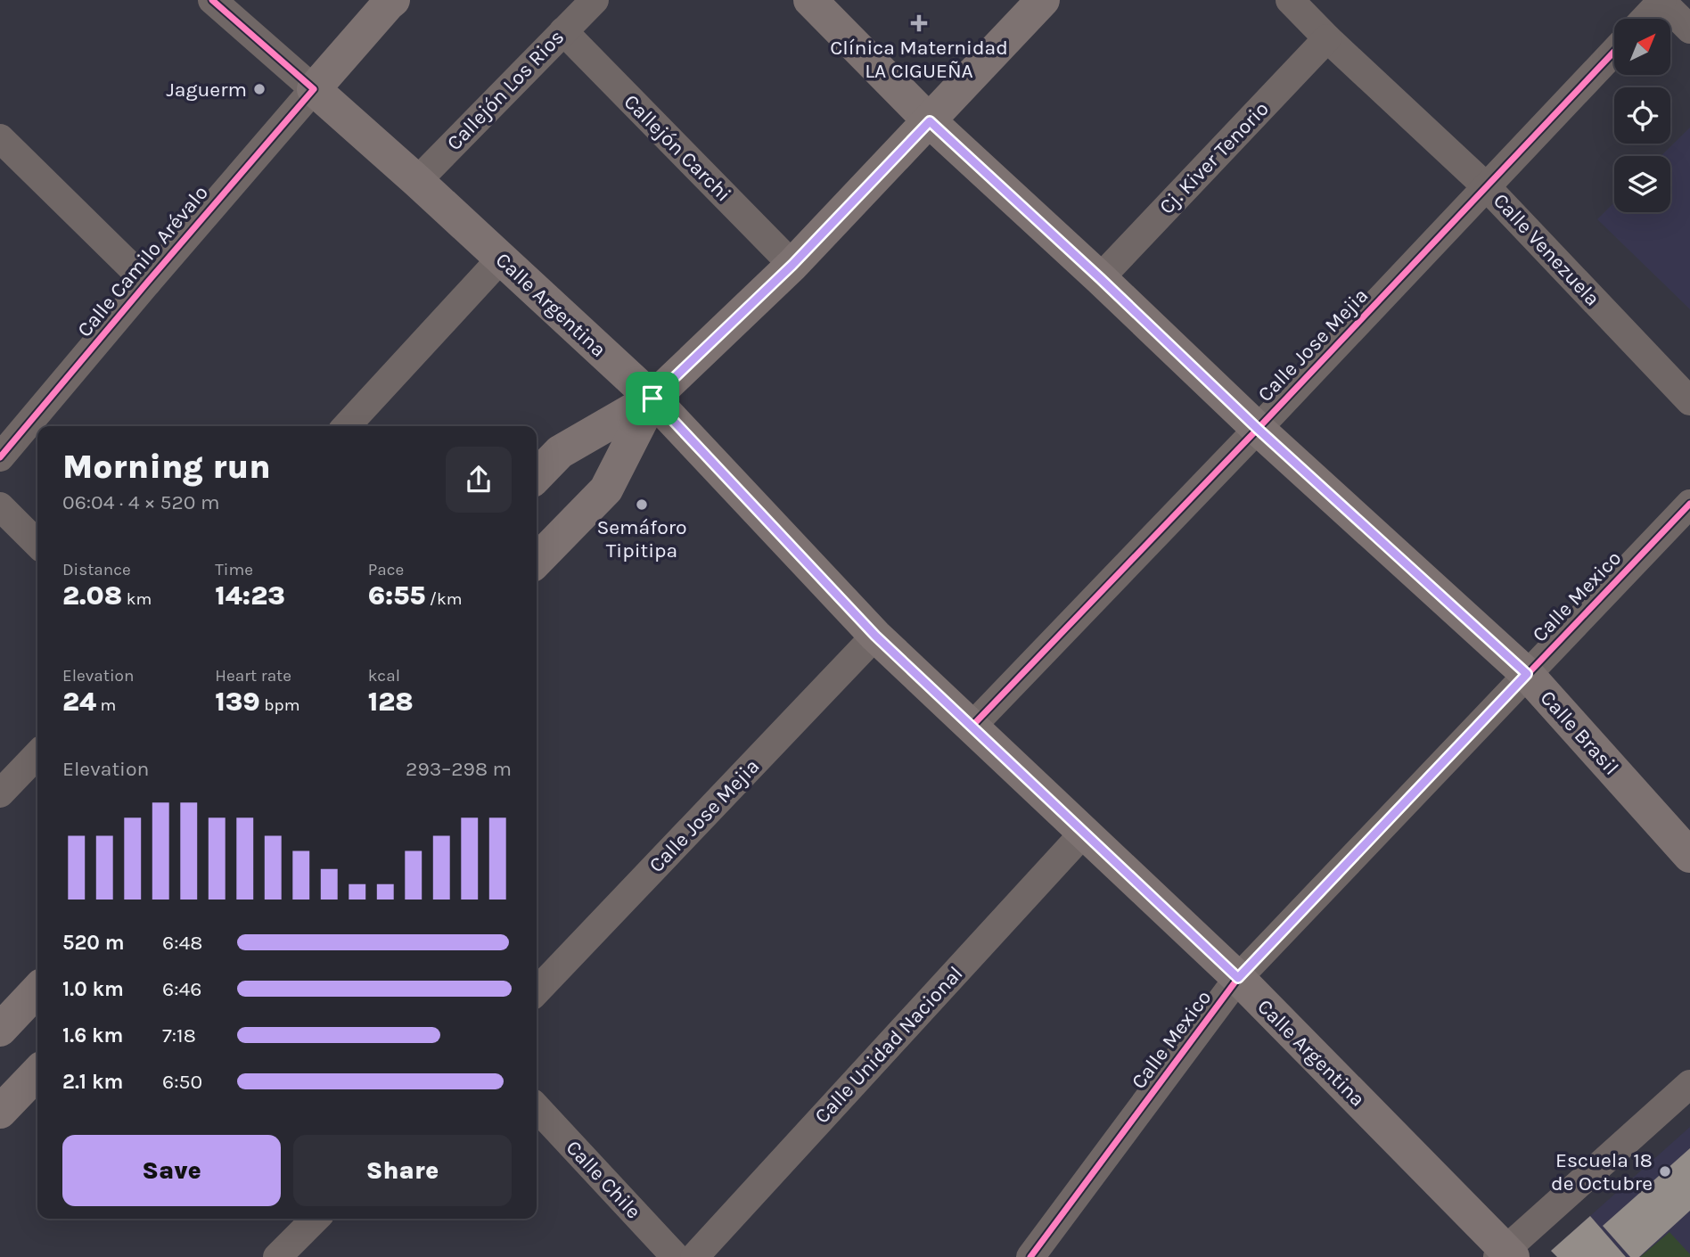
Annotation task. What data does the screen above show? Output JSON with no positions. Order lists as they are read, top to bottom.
{
  "streets": {
    "main road": ["Calle Camilo Arévalo", "Calle Argentina", "Calle Brasil"],
    "street": [
      "Callejón Los Rios",
      "Callejón Carchi",
      "Cj. Kiver Tenorio",
      "Calle Venezuela",
      "Calle Jose Mejia",
      "Calle Mexico",
      "Calle Unidad Nacional",
      "Calle Chile"
    ]
  },
  "crossings": [
    ["Callejón Los Rios", "Callejón Carchi"],
    ["Callejón Los Rios", "Calle Argentina"],
    ["Cj. Kiver Tenorio", "Calle Venezuela"],
    ["Cj. Kiver Tenorio", "Calle Brasil"],
    ["Calle Venezuela", "Calle Jose Mejia"],
    ["Calle Camilo Arévalo", "Calle Argentina"],
    ["Calle Argentina", "Calle Jose Mejia"],
    ["Calle Argentina", "Calle Mexico"],
    ["Calle Argentina", "Calle Unidad Nacional"],
    ["Calle Jose Mejia", "Calle Brasil"],
    ["Calle Mexico", "Calle Brasil"]
  ],
  "places": {
    "health": ["Clínica Maternidad LA CIGUEÑA"],
    "other": ["Jaguerm", "Semáforo Tipitipa", "Escuela 18 de Octubre"]
  },
  "north": "top right",
  "page": {
    "heading": ["Morning run", "06:04 · 4 × 520 m"],
    "stats": [
      ["Distance", "2.08 km"],
      ["Time", "14:23"],
      ["Pace", "6:55 /km"],
      ["Elevation", "24 m"],
      ["Heart rate", "139 bpm"],
      ["kcal", "128"]
    ],
    "chart": ["Elevation", "293–298 m"],
    "list": [
      {
        "name": "520 m",
        "note": "6:48"
      },
      {
        "name": "1.0 km",
        "note": "6:46"
      },
      {
        "name": "1.6 km",
        "note": "7:18"
      },
      {
        "name": "2.1 km",
        "note": "6:50"
      }
    ],
    "buttons": ["Save", "Share"]
  }
}
